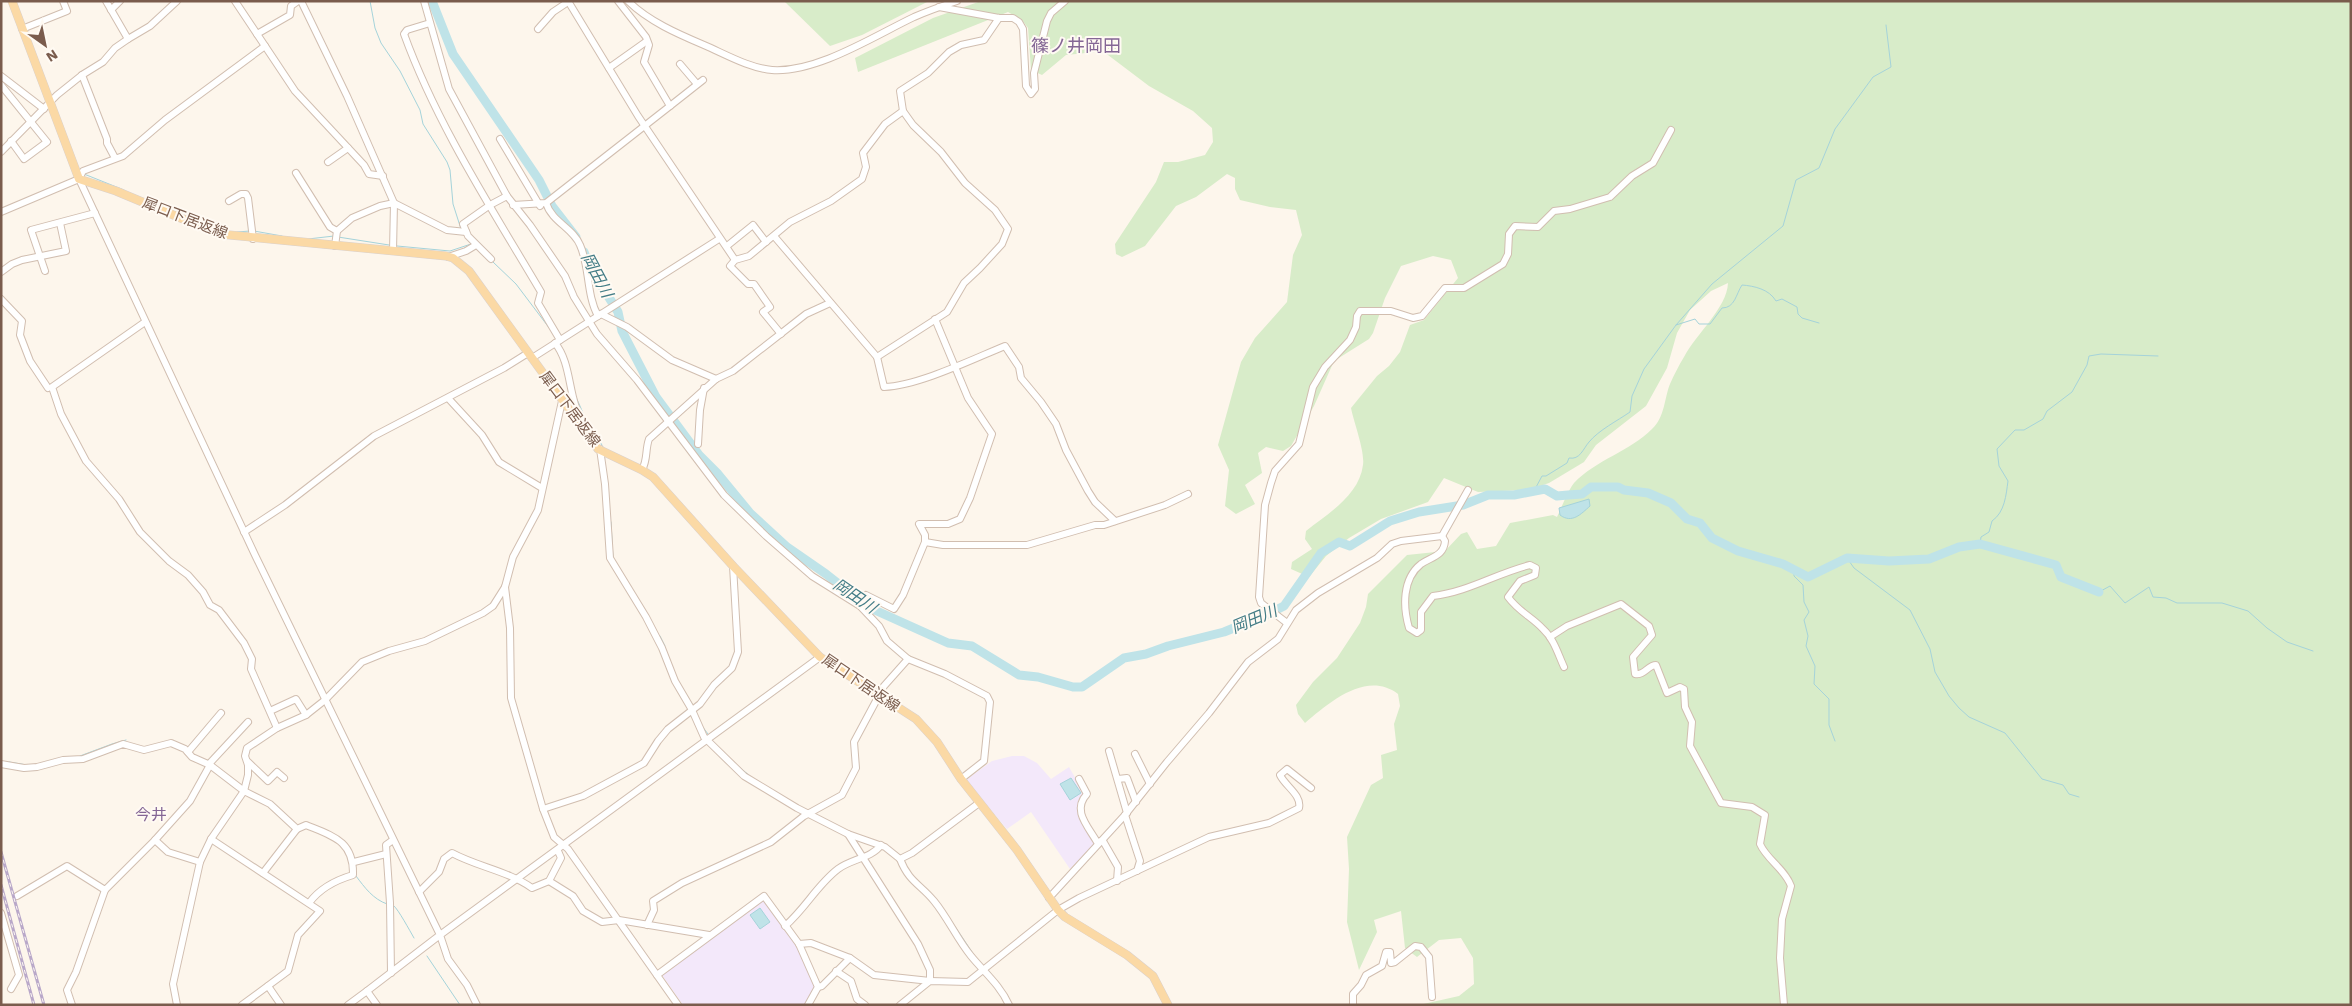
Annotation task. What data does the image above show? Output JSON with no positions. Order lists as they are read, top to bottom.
{
  "streets": {
    "main road": ["犀口下居返線"]
  },
  "districts": ["篠ノ井岡田", "今井"],
  "water": ["岡田川"],
  "north": "bottom right"
}
